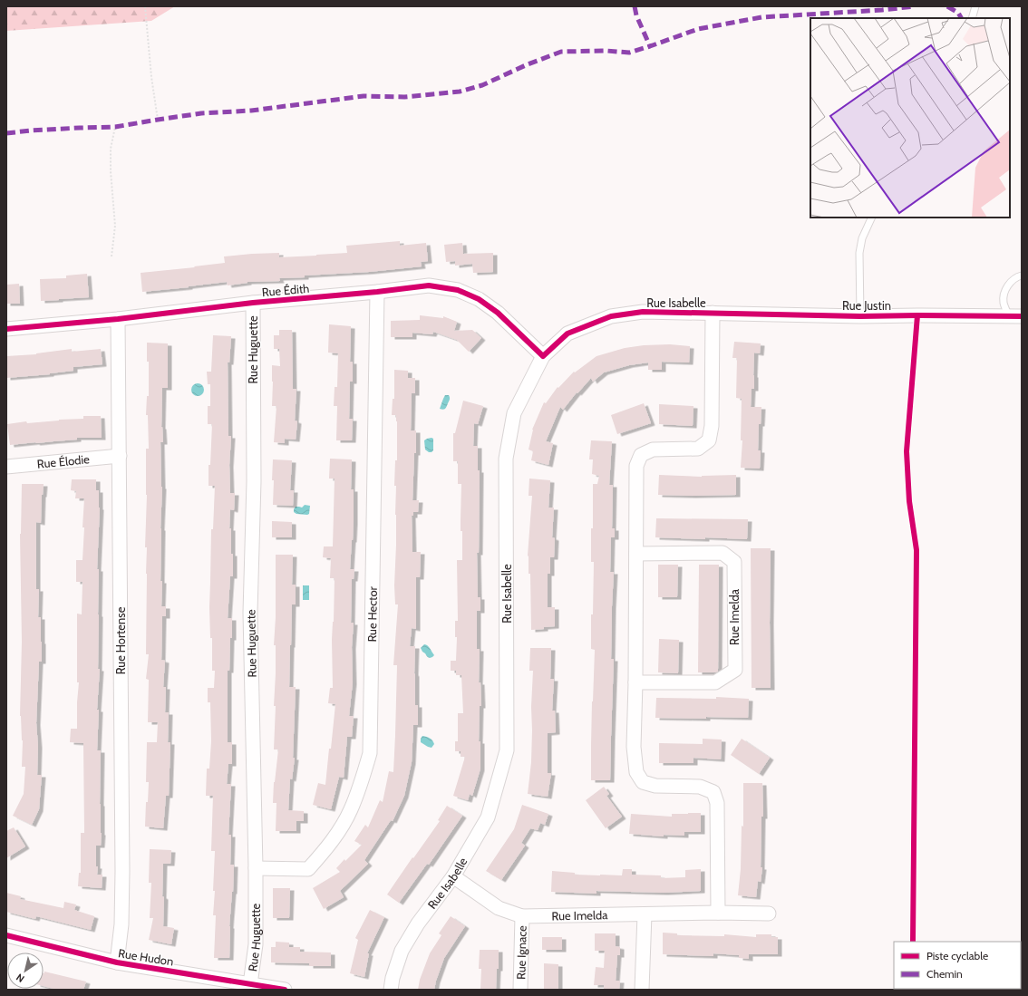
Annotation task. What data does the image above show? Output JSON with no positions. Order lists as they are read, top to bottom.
{
  "streets": {
    "street": [
      "Rue Édith",
      "Rue Isabelle",
      "Rue Justin",
      "Rue Huguette",
      "Rue Élodie",
      "Rue Hector",
      "Rue Imelda",
      "Rue Hortense",
      "Rue Ignace",
      "Rue Hudon"
    ]
  },
  "crossings": [
    ["Rue Édith", "Rue Isabelle"],
    ["Rue Édith", "Rue Huguette"],
    ["Rue Édith", "Rue Hector"],
    ["Rue Édith", "Rue Hortense"],
    ["Rue Isabelle", "Rue Justin"],
    ["Rue Isabelle", "Rue Imelda"],
    ["Rue Huguette", "Rue Hector"],
    ["Rue Huguette", "Rue Hudon"],
    ["Rue Élodie", "Rue Hortense"],
    ["Rue Imelda", "Rue Ignace"],
    ["Rue Hortense", "Rue Hudon"]
  ],
  "legend": ["Piste cyclable", "Chemin"],
  "north": "bottom left"
}
